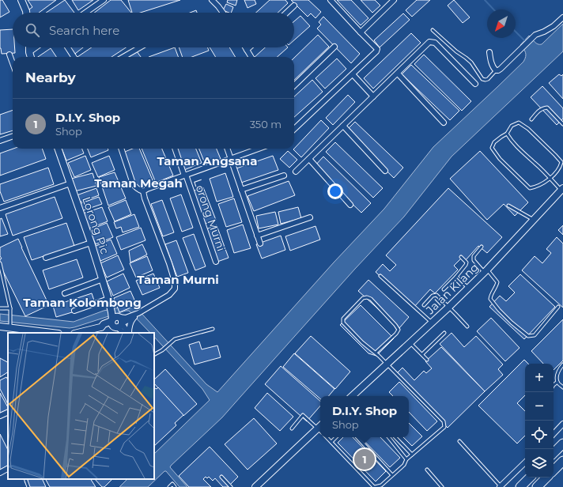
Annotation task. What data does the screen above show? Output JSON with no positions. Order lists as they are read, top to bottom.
{
  "streets": {
    "street": ["Lorong Murni", "Lorong Pic", "Jalan Kilang"]
  },
  "districts": [
    "Taman Angsana",
    "Taman Megah",
    "Taman Murni",
    "Taman Kolombong"
  ],
  "north": "bottom left",
  "page": {
    "search": "Search here",
    "heading": "Nearby",
    "list": [
      {
        "mark": "1",
        "name": "D.I.Y. Shop",
        "note": "Shop",
        "value": "350 m"
      }
    ],
    "map_buttons": ["+", "−"],
    "popup": ["D.I.Y. Shop", "Shop"],
    "pins": "1"
  }
}
